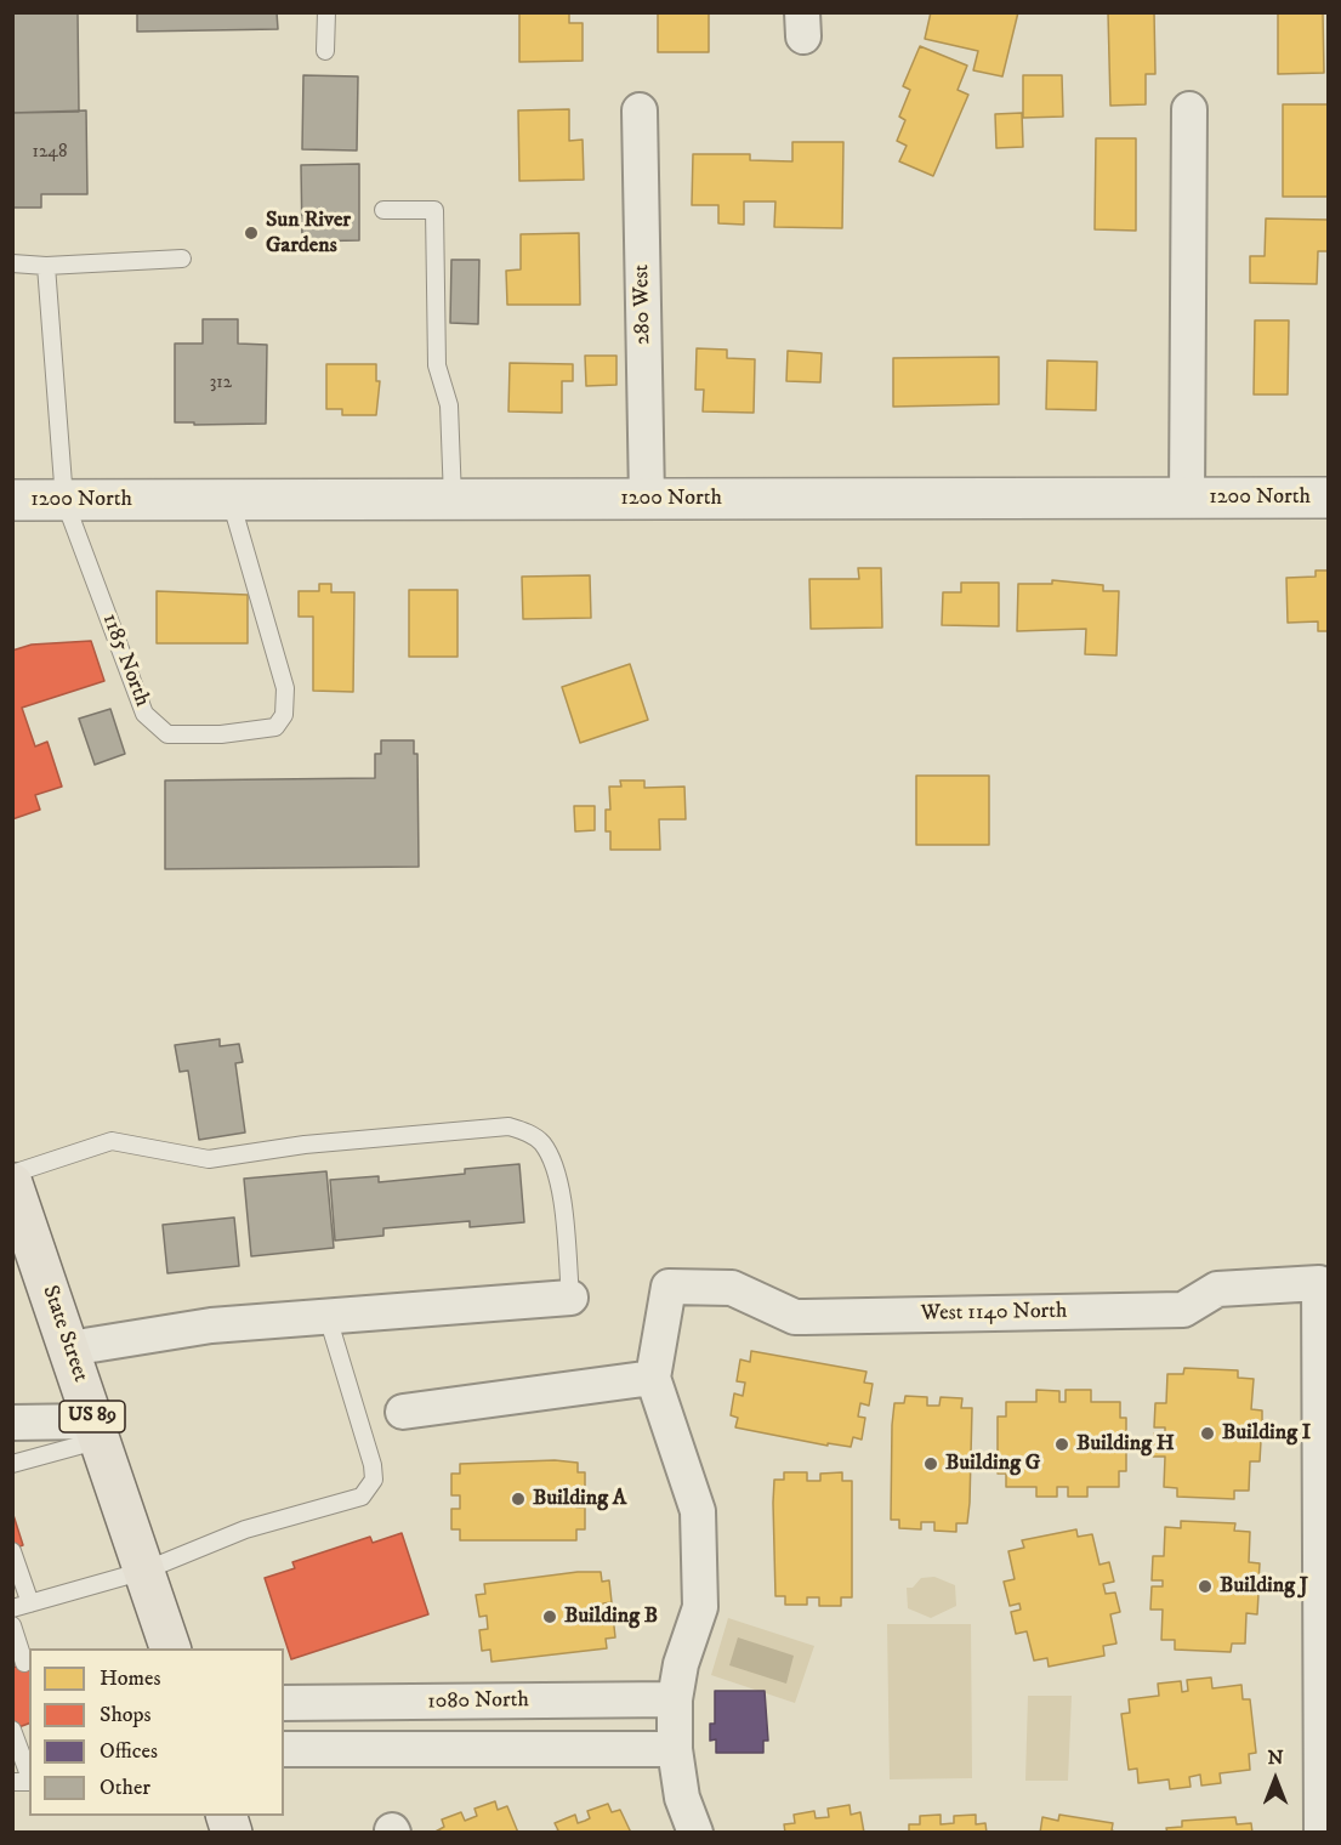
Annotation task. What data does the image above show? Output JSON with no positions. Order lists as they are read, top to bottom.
{
  "streets": {
    "main road": ["State Street", "US 89"],
    "street": [
      "280 West",
      "1200 North",
      "West 1140 North",
      "1080 North"
    ],
    "lane": ["1185 North"]
  },
  "crossings": [
    ["280 West", "1200 North"],
    ["1200 North", "1185 North"]
  ],
  "places": [
    "Sun River Gardens",
    "Building I",
    "Building H",
    "Building G",
    "Building A",
    "Building J",
    "Building B"
  ],
  "house_numbers": ["1248", "312"],
  "legend": [
    "Homes",
    "Shops",
    "Offices",
    "Other"
  ],
  "north": "top"
}
